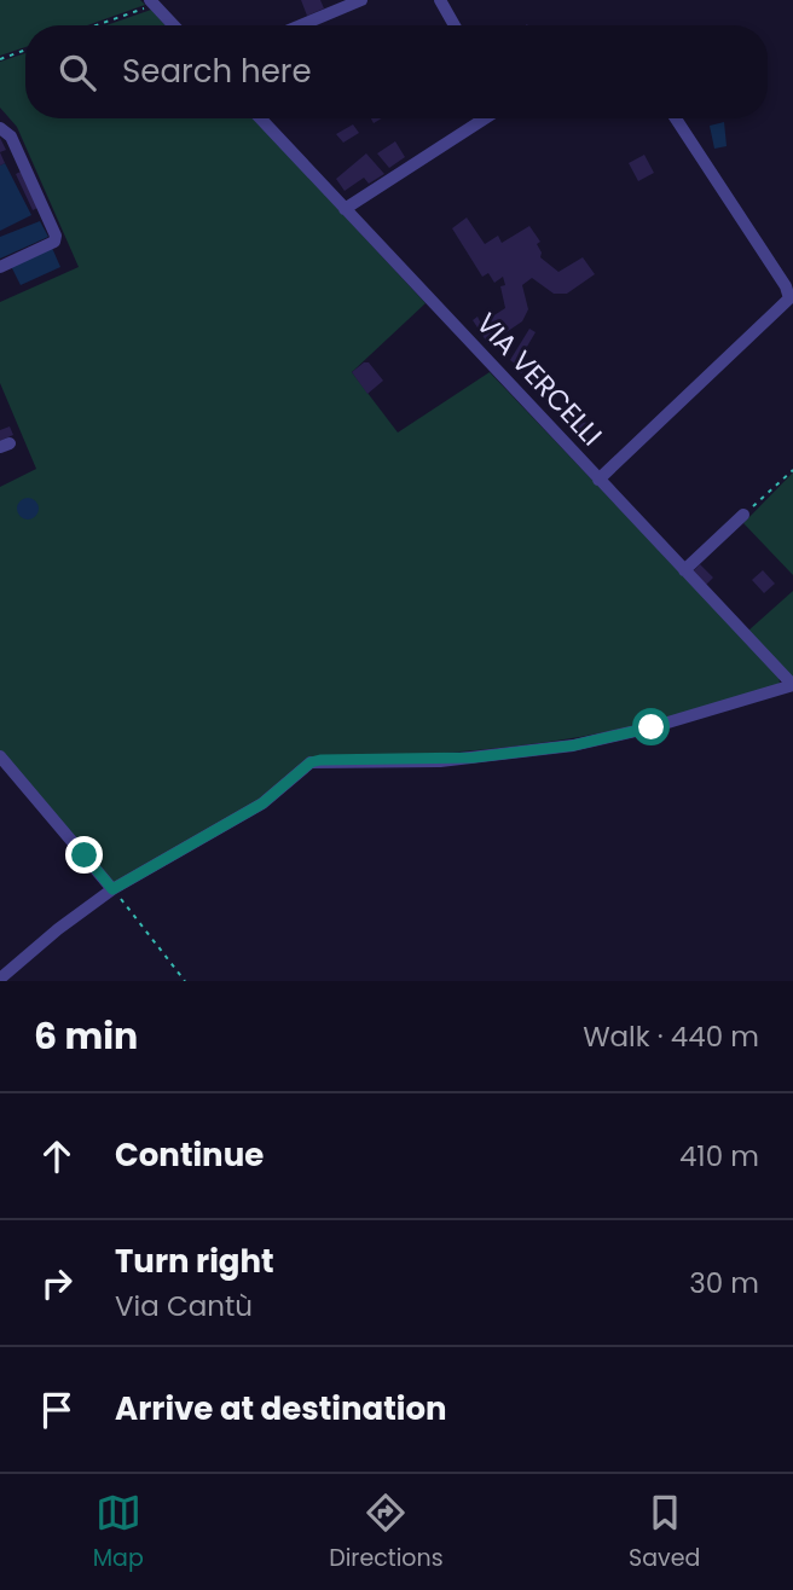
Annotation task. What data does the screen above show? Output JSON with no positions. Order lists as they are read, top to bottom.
{
  "streets": {
    "street": ["VIA VERCELLI"]
  },
  "page": {
    "search": "Search here",
    "heading": ["6 min", "Walk · 440 m"],
    "list": [
      ["Continue", "410 m"],
      ["Turn right", "Via Cantù", "30 m"],
      "Arrive at destination"
    ],
    "nav": ["Map", "Directions", "Saved"]
  }
}
